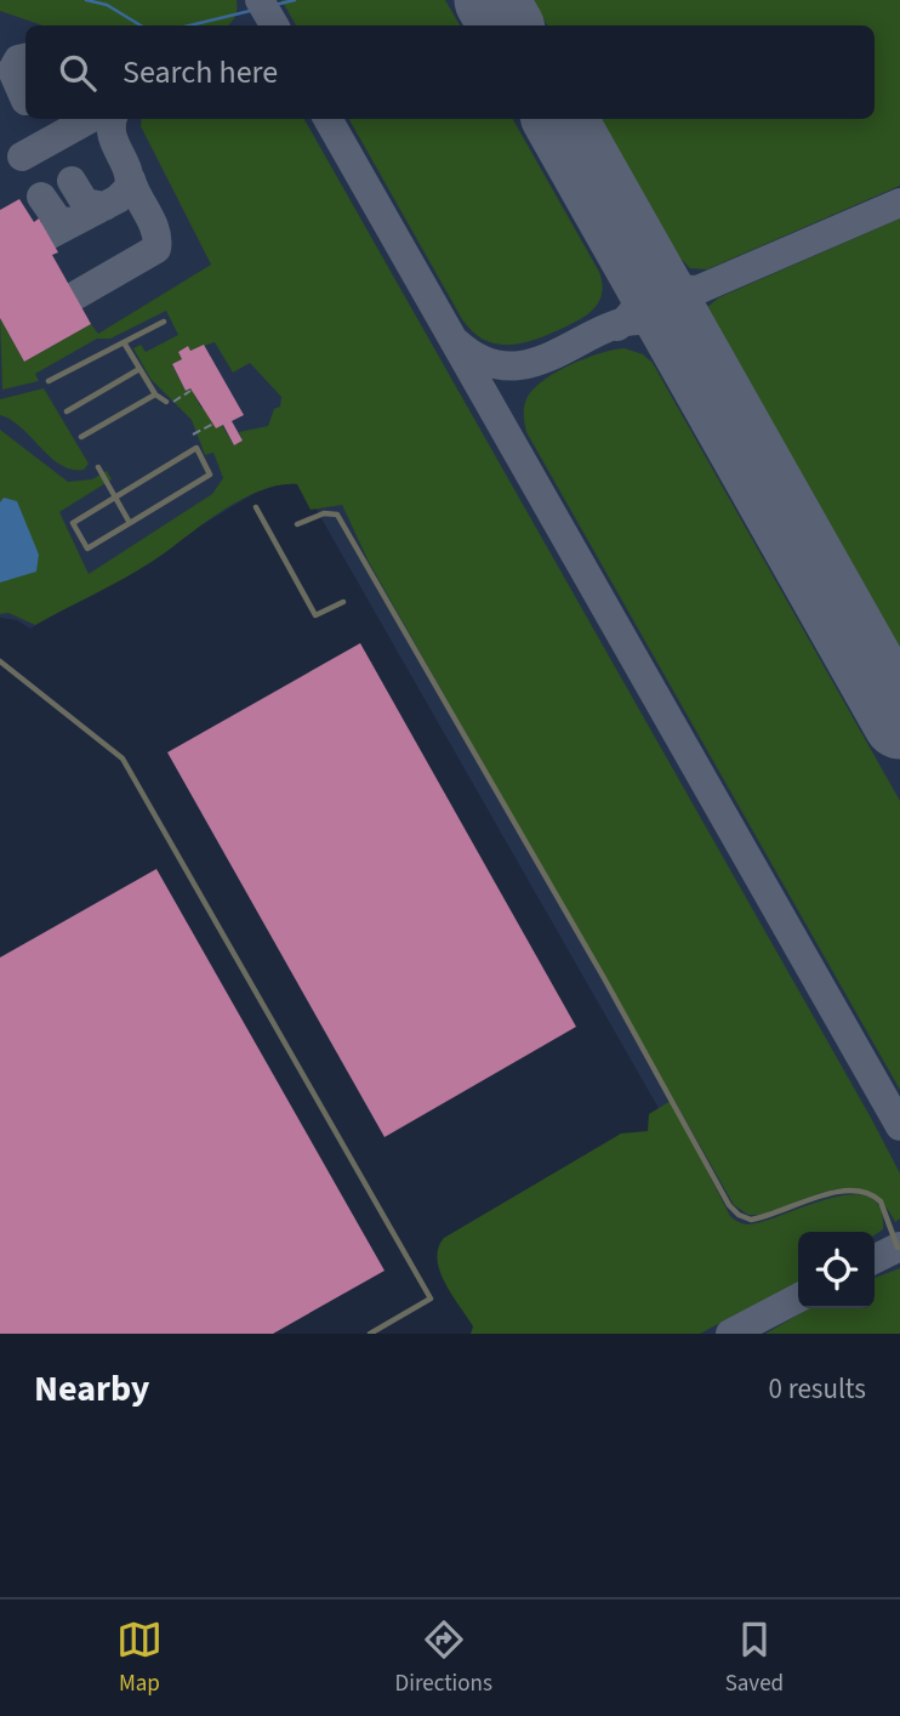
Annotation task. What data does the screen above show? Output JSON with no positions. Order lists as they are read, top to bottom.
{
  "page": {
    "search": "Search here",
    "heading": ["Nearby", "0 results"],
    "nav": ["Map", "Directions", "Saved"]
  }
}
